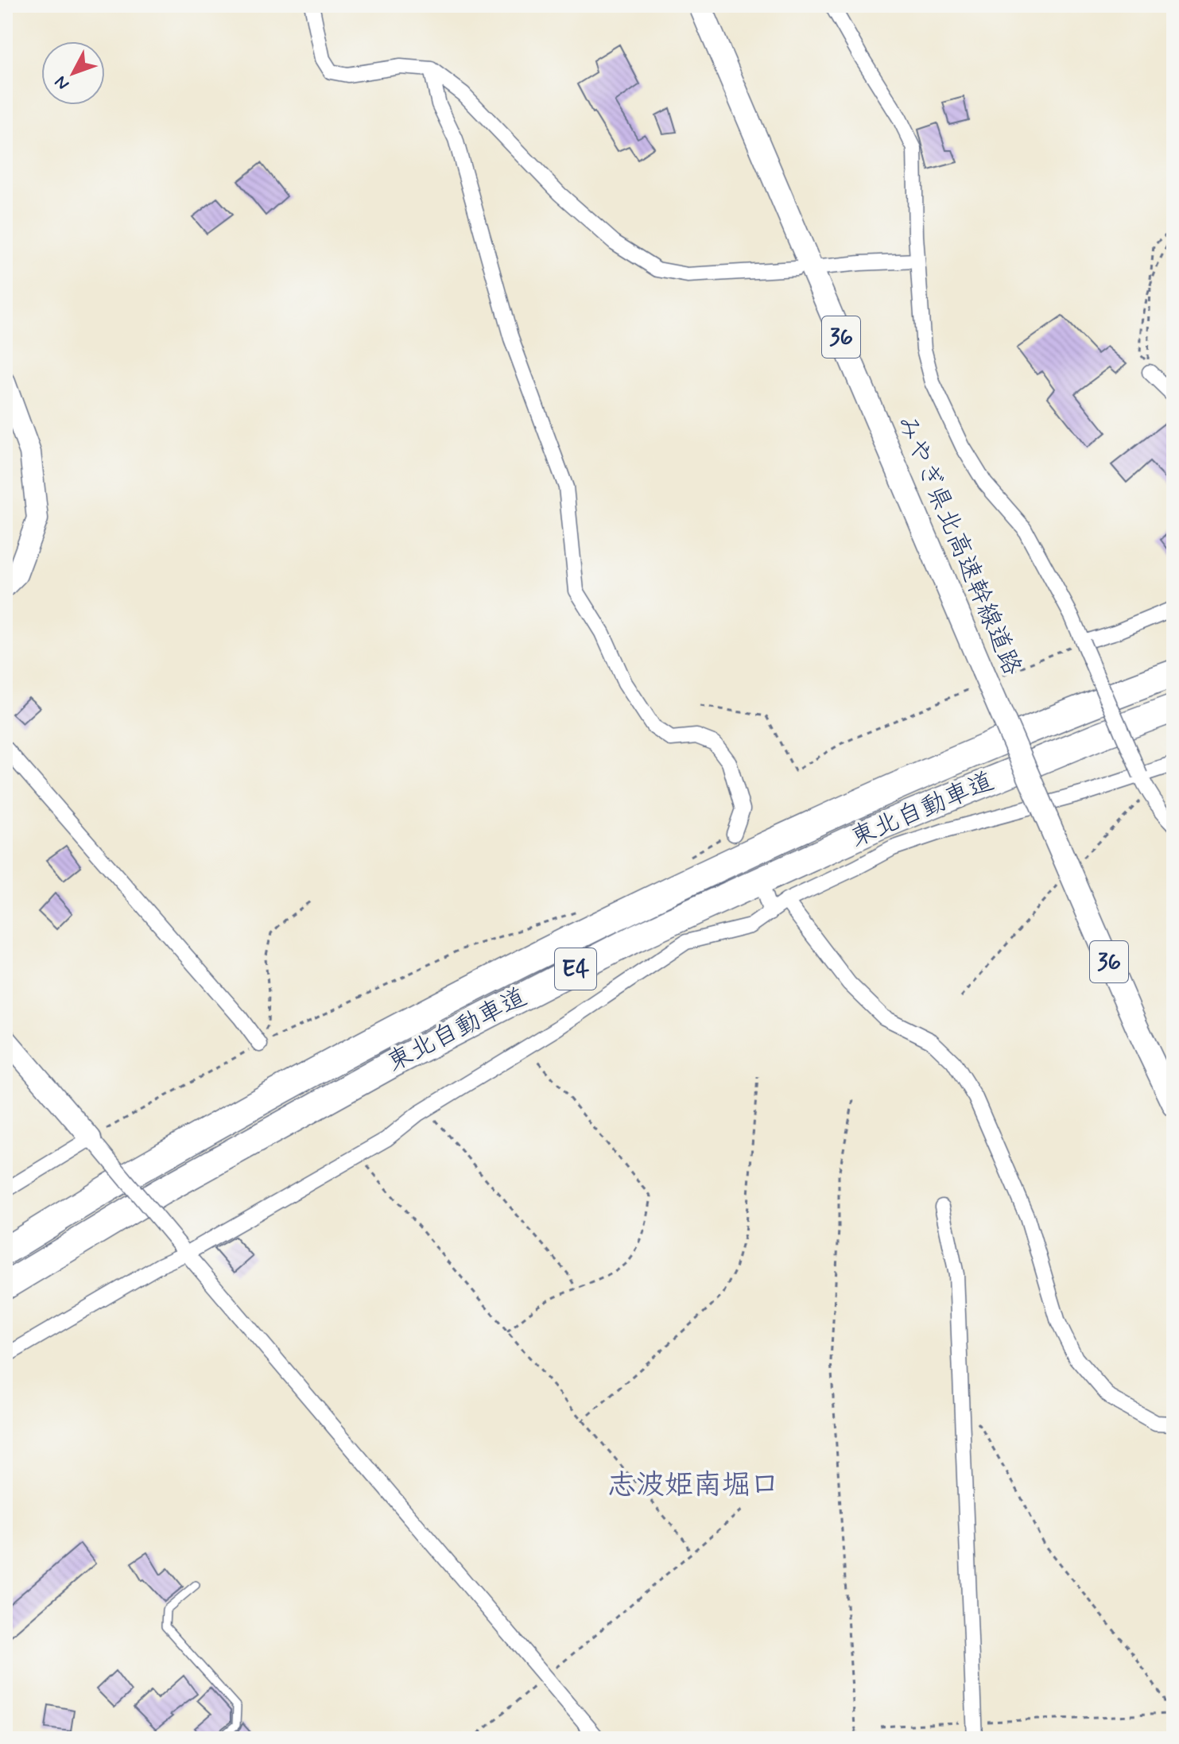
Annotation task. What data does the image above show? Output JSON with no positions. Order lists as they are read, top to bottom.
{
  "streets": {
    "highway": ["東北自動車道", "E4"],
    "main road": ["36", "みやぎ県北高速幹線道路"]
  },
  "districts": ["志波姫南堀口"],
  "north": "bottom left"
}
